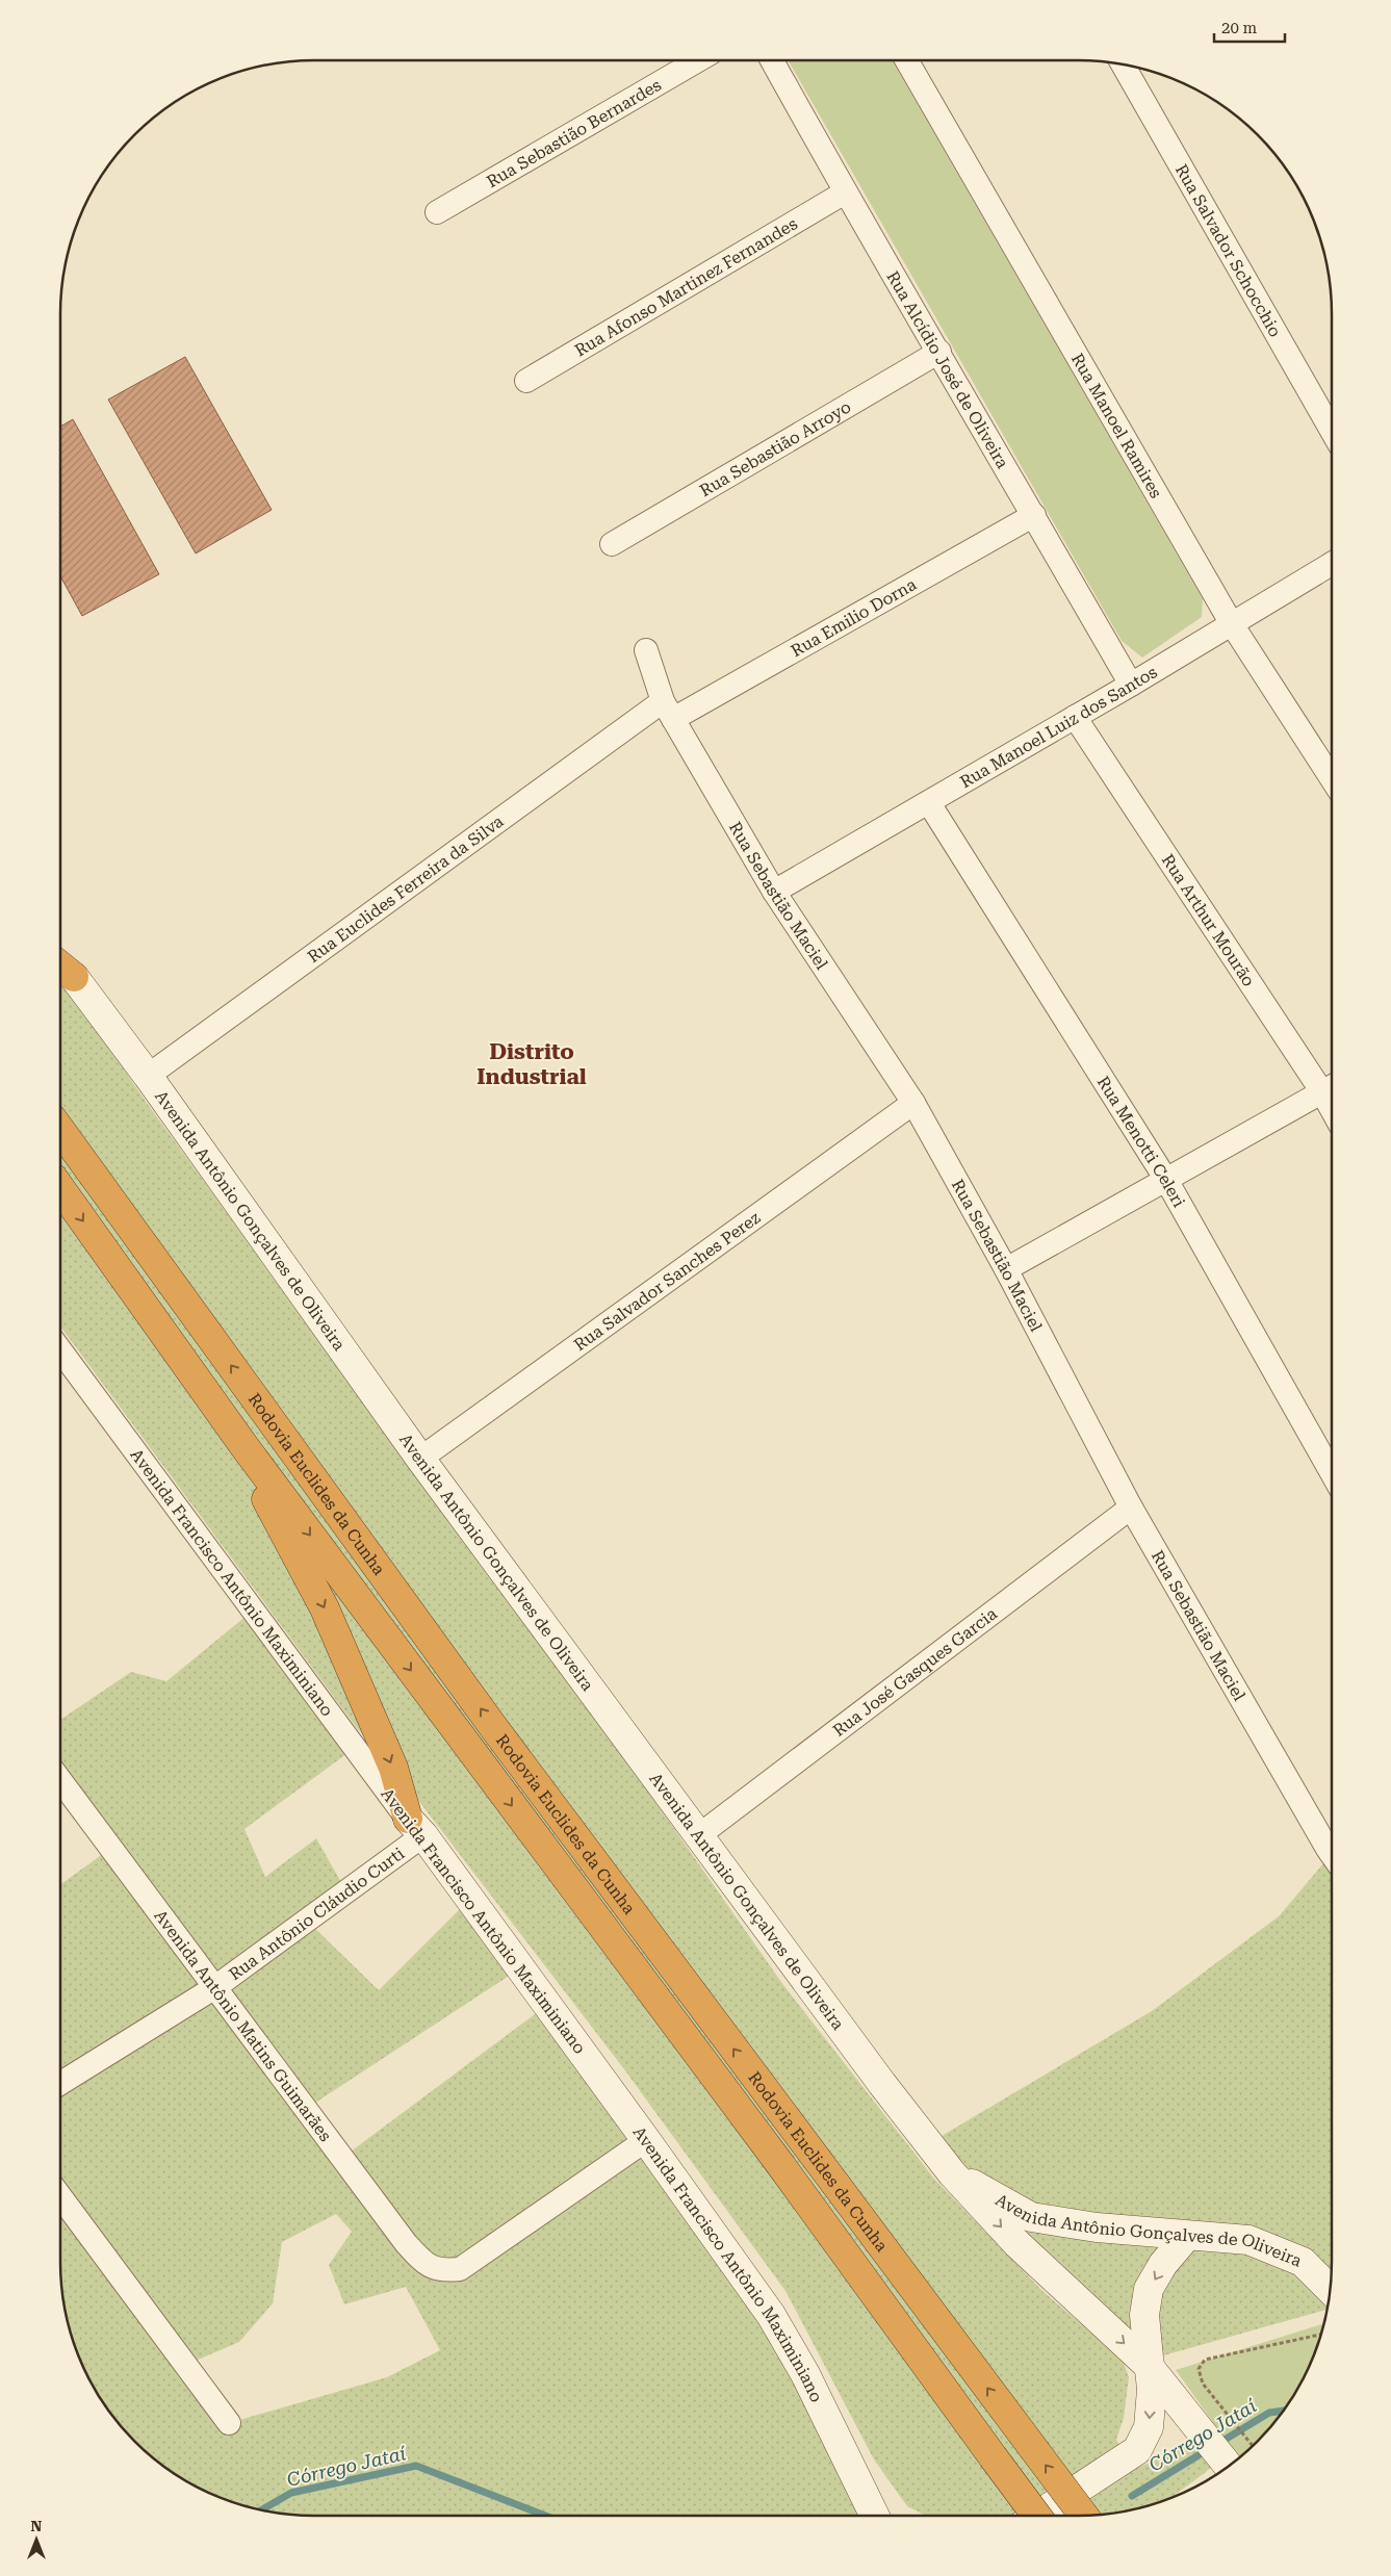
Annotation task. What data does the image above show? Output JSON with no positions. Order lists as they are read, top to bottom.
{
  "streets": {
    "highway": ["Rodovia Euclides da Cunha"],
    "main road": ["Avenida Antônio Gonçalves de Oliveira", "Avenida Francisco Antônio Maximiniano"],
    "street": [
      "Rua Sebastião Bernardes",
      "Rua Salvador Schocchio",
      "Rua Afonso Martinez Fernandes",
      "Rua Alcídio José de Oliveira",
      "Rua Manoel Ramires",
      "Rua Sebastião Arroyo",
      "Rua Emilio Dorna",
      "Rua Manoel Luiz dos Santos",
      "Rua Euclides Ferreira da Silva",
      "Rua Sebastião Maciel",
      "Rua Arthur Mourão",
      "Rua Menotti Celeri",
      "Rua Salvador Sanches Perez",
      "Rua José Gasques Garcia",
      "Rua Antônio Cláudio Curti",
      "Avenida Antônio Matins Guimarães"
    ]
  },
  "crossings": [
    ["Rua Afonso Martinez Fernandes", "Rua Alcídio José de Oliveira"],
    ["Rua Alcídio José de Oliveira", "Rua Sebastião Arroyo"],
    ["Rua Alcídio José de Oliveira", "Rua Emilio Dorna"],
    ["Rua Alcídio José de Oliveira", "Rua Manoel Luiz dos Santos"],
    ["Rua Manoel Ramires", "Rua Manoel Luiz dos Santos"],
    ["Rua Emilio Dorna", "Rua Euclides Ferreira da Silva"],
    ["Rua Emilio Dorna", "Rua Sebastião Maciel"],
    ["Rua Manoel Luiz dos Santos", "Rua Sebastião Maciel"],
    ["Rua Manoel Luiz dos Santos", "Rua Arthur Mourão"],
    ["Rua Manoel Luiz dos Santos", "Rua Menotti Celeri"],
    ["Rua Euclides Ferreira da Silva", "Rua Sebastião Maciel"],
    ["Rua Euclides Ferreira da Silva", "Avenida Antônio Gonçalves de Oliveira"],
    ["Rua Sebastião Maciel", "Rua Salvador Sanches Perez"],
    ["Rua Sebastião Maciel", "Rua José Gasques Garcia"],
    ["Avenida Antônio Gonçalves de Oliveira", "Rua Salvador Sanches Perez"],
    ["Avenida Antônio Gonçalves de Oliveira", "Rua José Gasques Garcia"],
    ["Avenida Francisco Antônio Maximiniano", "Rua Antônio Cláudio Curti"],
    ["Avenida Francisco Antônio Maximiniano", "Avenida Antônio Matins Guimarães"],
    ["Rua Antônio Cláudio Curti", "Avenida Antônio Matins Guimarães"]
  ],
  "districts": ["Distrito Industrial"],
  "water": ["Córrego Jataí"],
  "scale_bar": "20 m",
  "north": "top"
}
